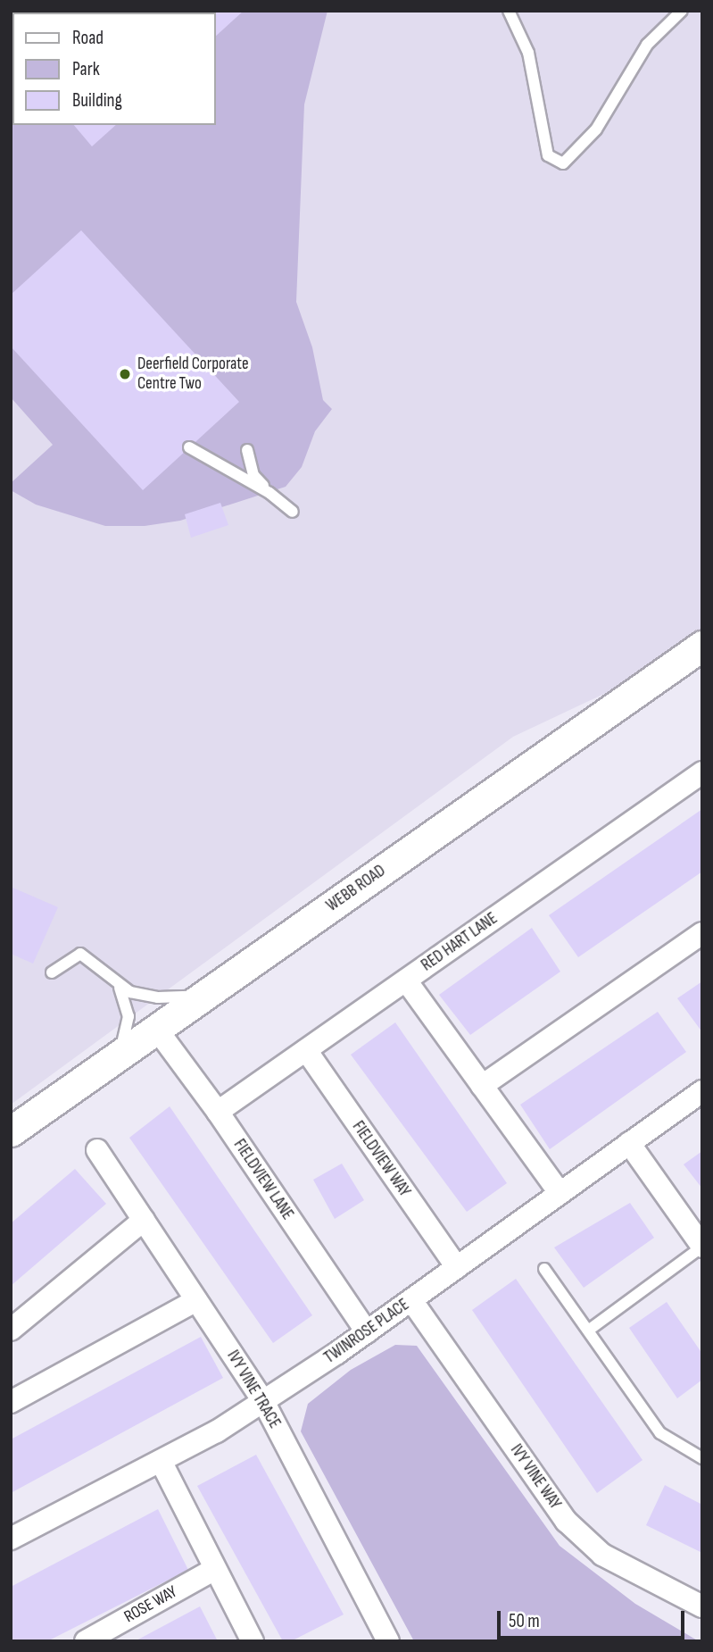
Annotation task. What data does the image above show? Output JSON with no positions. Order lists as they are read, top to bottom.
{
  "streets": {
    "street": [
      "WEBB ROAD",
      "RED HART LANE",
      "FIELDVIEW WAY",
      "FIELDVIEW LANE",
      "TWINROSE PLACE",
      "IVY VINE TRACE",
      "IVY VINE WAY",
      "ROSE WAY"
    ]
  },
  "crossings": [
    ["WEBB ROAD", "FIELDVIEW LANE"],
    ["RED HART LANE", "FIELDVIEW WAY"],
    ["RED HART LANE", "FIELDVIEW LANE"],
    ["FIELDVIEW WAY", "TWINROSE PLACE"],
    ["FIELDVIEW LANE", "TWINROSE PLACE"],
    ["TWINROSE PLACE", "IVY VINE TRACE"],
    ["TWINROSE PLACE", "IVY VINE WAY"]
  ],
  "places": ["Deerfield Corporate Centre Two"],
  "legend": ["Road", "Park", "Building"],
  "scale_bar": "50 m"
}
